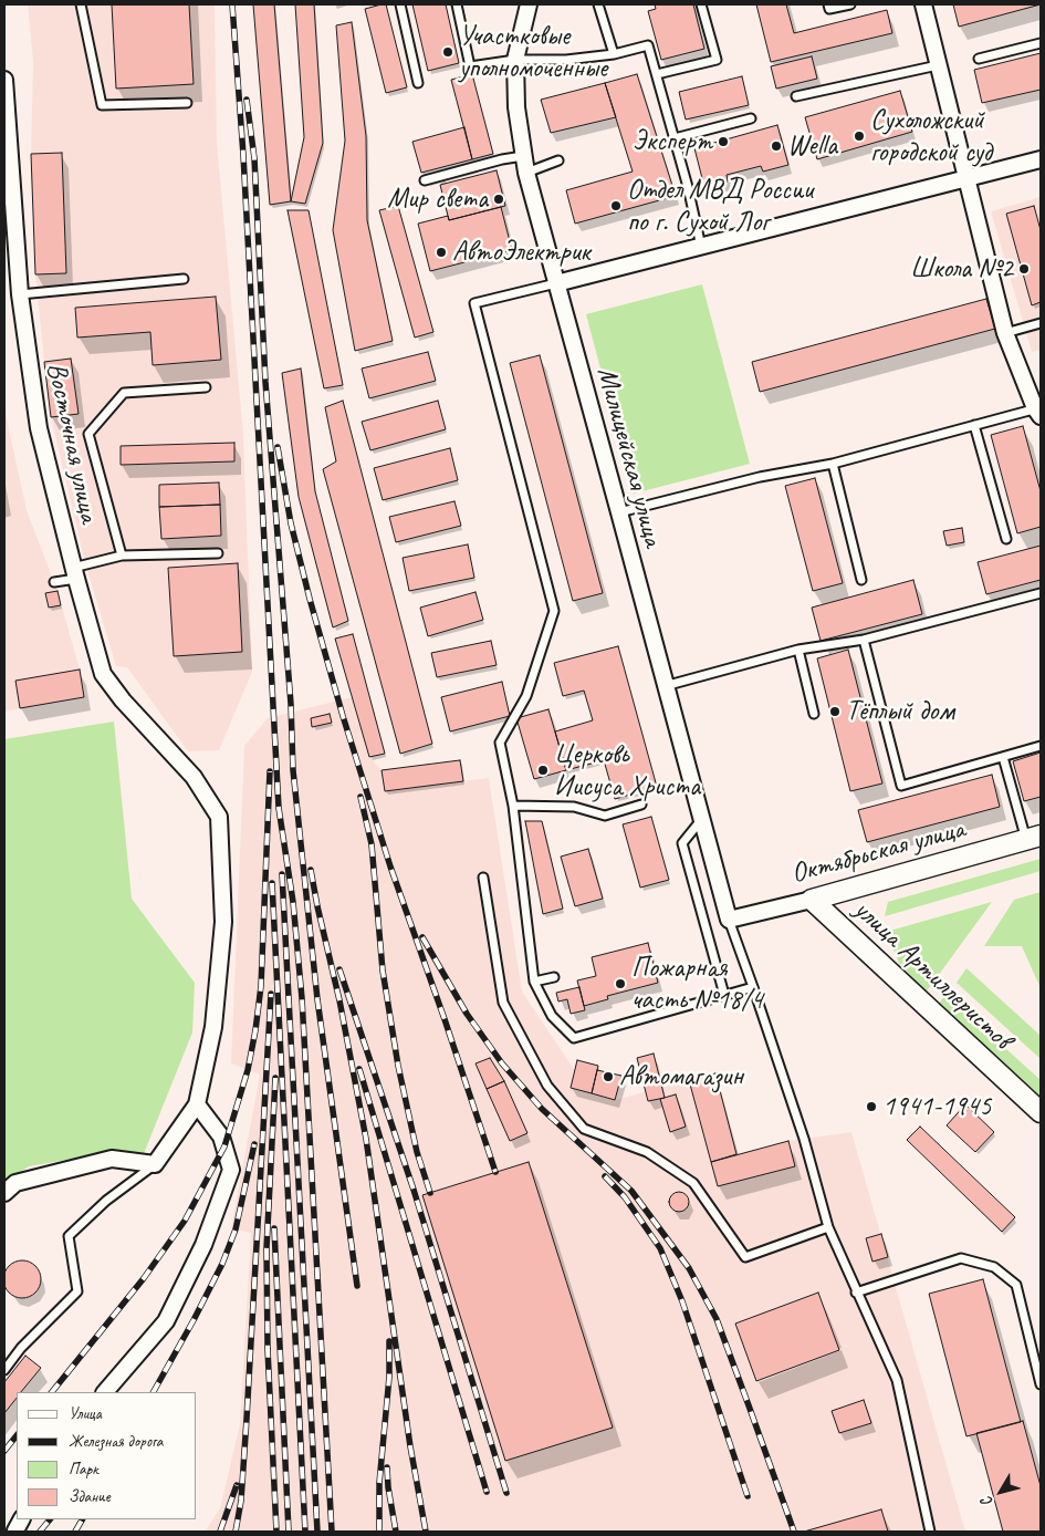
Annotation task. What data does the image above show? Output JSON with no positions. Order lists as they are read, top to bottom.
{
  "streets": {
    "street": [
      "Восточная улица",
      "Милицейская улица",
      "Октябрьская улица",
      "улица Артиллеристов"
    ]
  },
  "crossings": [
    ["Милицейская улица", "Октябрьская улица"],
    ["Октябрьская улица", "улица Артиллеристов"]
  ],
  "places": [
    "Участковые уполномоченные",
    "Сухоложский городской суд",
    "Эксперт",
    "Wella",
    "Мир света",
    "Отдел МВД России по г. Сухой Лог",
    "АвтоЭлектрик",
    "Школа №2",
    "Тёплый дом",
    "Церковь Иисуса Христа",
    "Пожарная часть №18/4",
    "Автомагазин",
    "1941-1945"
  ],
  "legend": [
    "Улица",
    "Железная дорога",
    "Парк",
    "Здание"
  ],
  "north": "bottom left"
}
